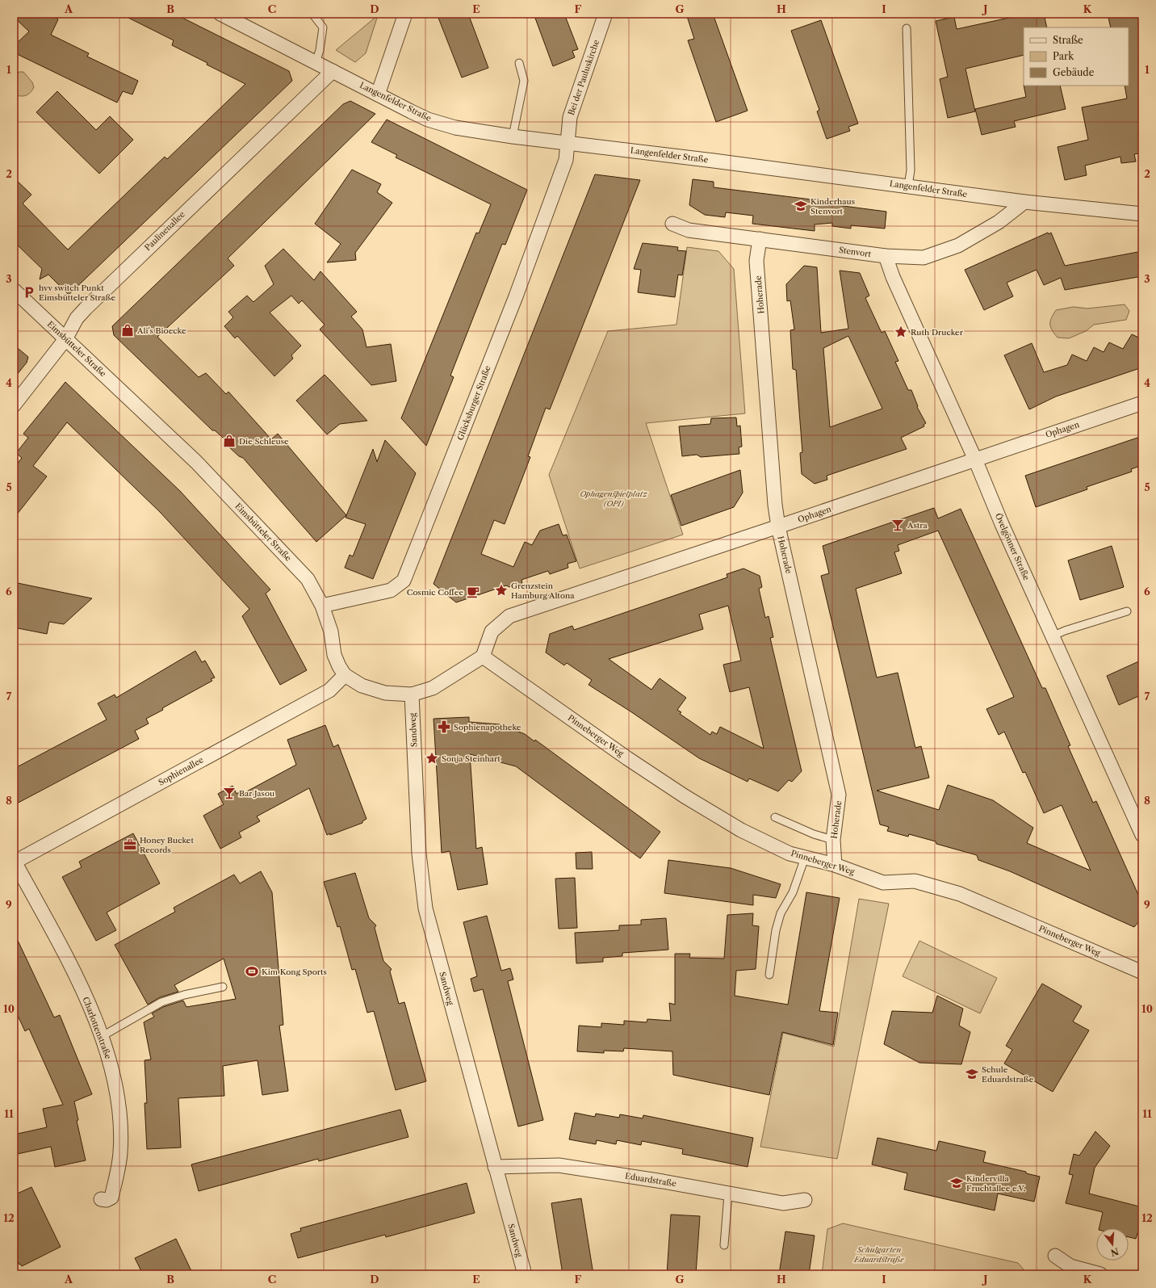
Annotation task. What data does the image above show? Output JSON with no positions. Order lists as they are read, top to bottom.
{
  "streets": {
    "street": [
      "Bei der Pauluskirche",
      "Langenfelder Straße",
      "Paulinenallee",
      "Stenvort",
      "Hoherade",
      "Eimsbütteler Straße",
      "Glücksburger Straße",
      "Ophagen",
      "Övelgönner Straße",
      "Sandweg",
      "Pinneberger Weg",
      "Sophienallee",
      "Charlottenstraße",
      "Eduardstraße"
    ]
  },
  "crossings": [
    ["Bei der Pauluskirche", "Langenfelder Straße"],
    ["Bei der Pauluskirche", "Glücksburger Straße"],
    ["Langenfelder Straße", "Paulinenallee"],
    ["Langenfelder Straße", "Stenvort"],
    ["Langenfelder Straße", "Glücksburger Straße"],
    ["Paulinenallee", "Eimsbütteler Straße"],
    ["Stenvort", "Hoherade"],
    ["Stenvort", "Övelgönner Straße"],
    ["Hoherade", "Ophagen"],
    ["Hoherade", "Pinneberger Weg"],
    ["Eimsbütteler Straße", "Glücksburger Straße"],
    ["Eimsbütteler Straße", "Ophagen"],
    ["Eimsbütteler Straße", "Sandweg"],
    ["Eimsbütteler Straße", "Pinneberger Weg"],
    ["Eimsbütteler Straße", "Sophienallee"],
    ["Ophagen", "Övelgönner Straße"],
    ["Ophagen", "Pinneberger Weg"],
    ["Sandweg", "Eduardstraße"],
    ["Sophienallee", "Charlottenstraße"]
  ],
  "parks": ["Ophagenspielplatz (OPI)", "Schulgarten Eduardstraße"],
  "places": {
    "school or university": ["Kinderhaus Stenvort", "Schule Eduardstraße", "Kindervilla Fruchtallee e.V."],
    "parking": ["hvv switch Punkt Eimsbütteler Straße"],
    "shop": ["Ali's Bioecke", "Die Schleuse"],
    "place": ["Ruth Drucker", "Grenzstein Hamburg Altona", "Sonja Steinhart"],
    "bar": ["Astra", "Bar Jasou"],
    "cafe": ["Cosmic Coffee"],
    "pharmacy": ["Sophienapotheke"],
    "office": ["Honey Bucket Records"],
    "sports": ["Kim Kong Sports"]
  },
  "legend": ["Straße", "Park", "Gebäude"],
  "north": "bottom",
  "grid": {
    "columns": [
      "A",
      "B",
      "C",
      "D",
      "E",
      "F",
      "G",
      "H",
      "I",
      "J",
      "K"
    ],
    "rows": [
      "1",
      "2",
      "3",
      "4",
      "5",
      "6",
      "7",
      "8",
      "9",
      "10",
      "11",
      "12"
    ]
  }
}
